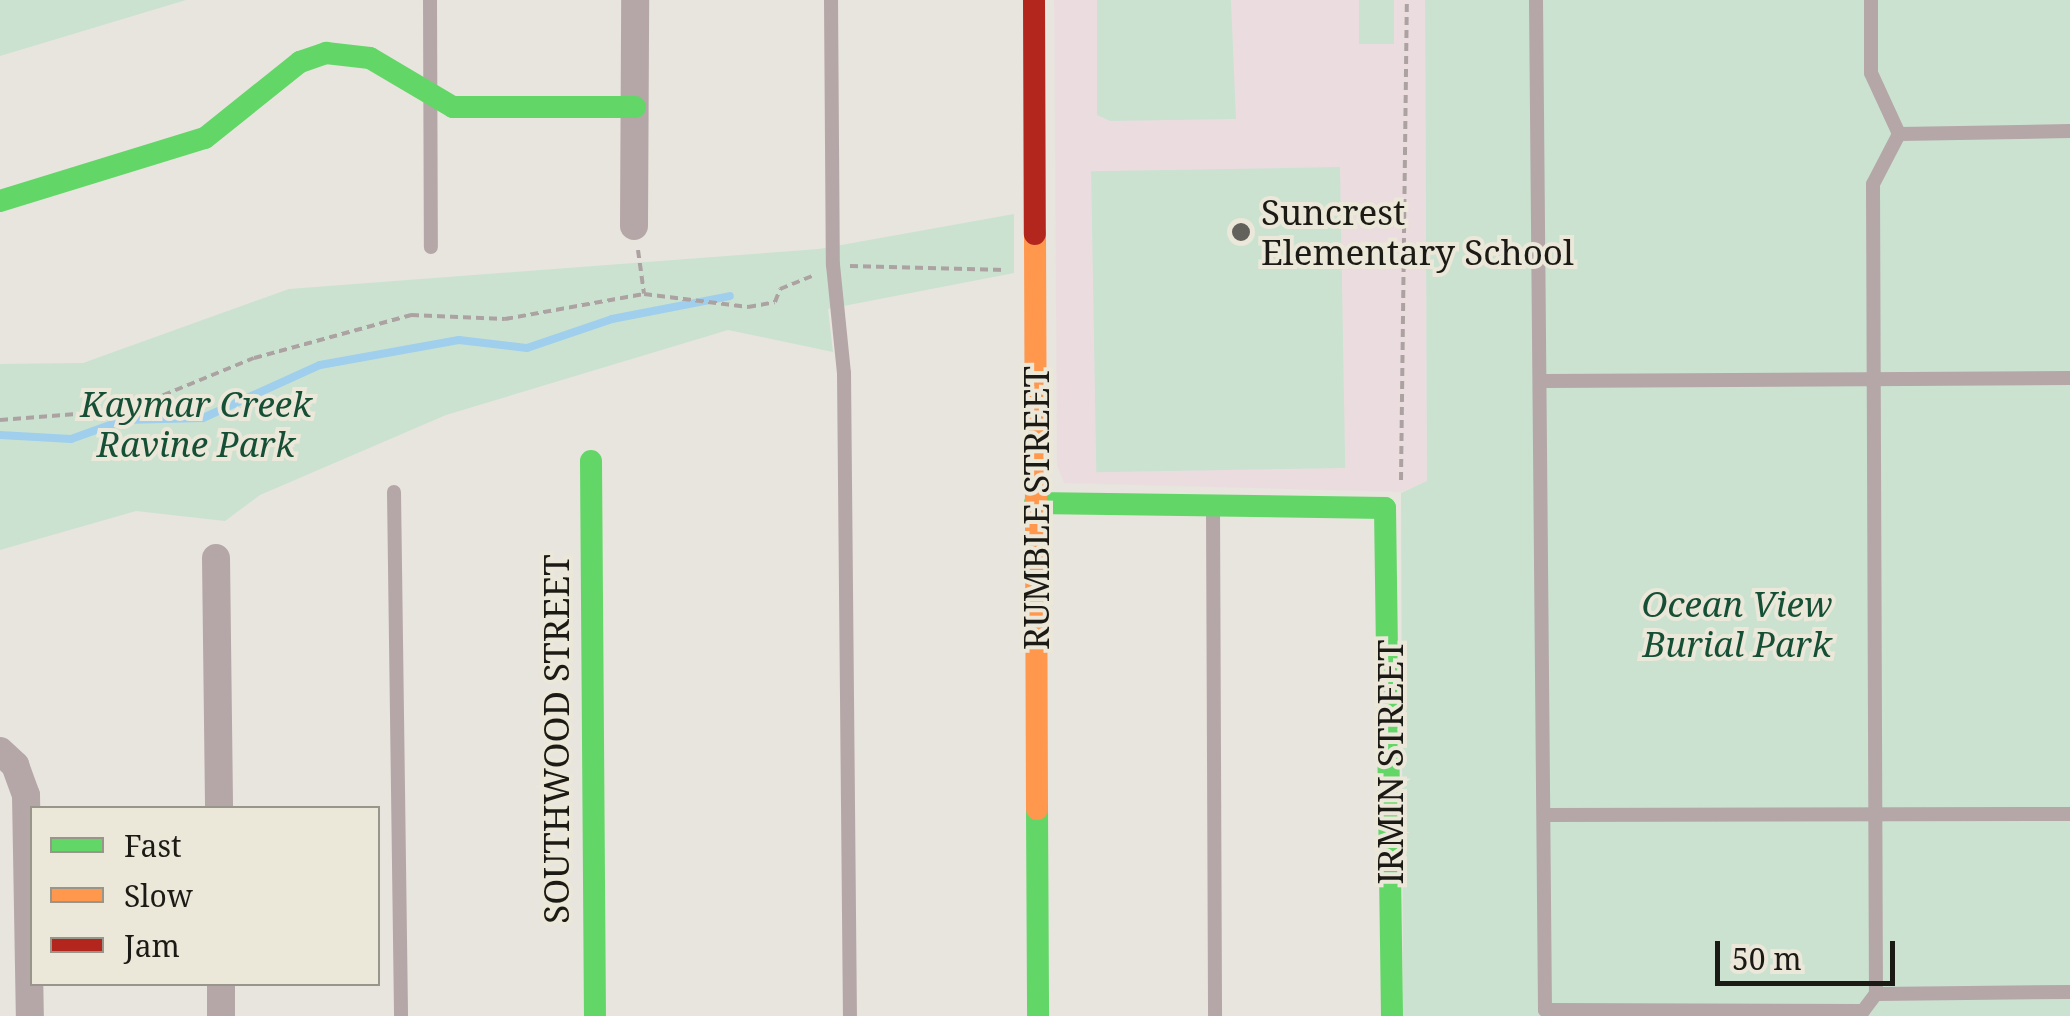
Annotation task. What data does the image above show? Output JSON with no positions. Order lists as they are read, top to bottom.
{
  "streets": {
    "street": ["RUMBLE STREET", "SOUTHWOOD STREET", "IRMIN STREET"]
  },
  "parks": ["Kaymar Creek Ravine Park", "Ocean View Burial Park"],
  "places": ["Suncrest Elementary School"],
  "legend": ["Fast", "Slow", "Jam"],
  "scale_bar": "50 m"
}
